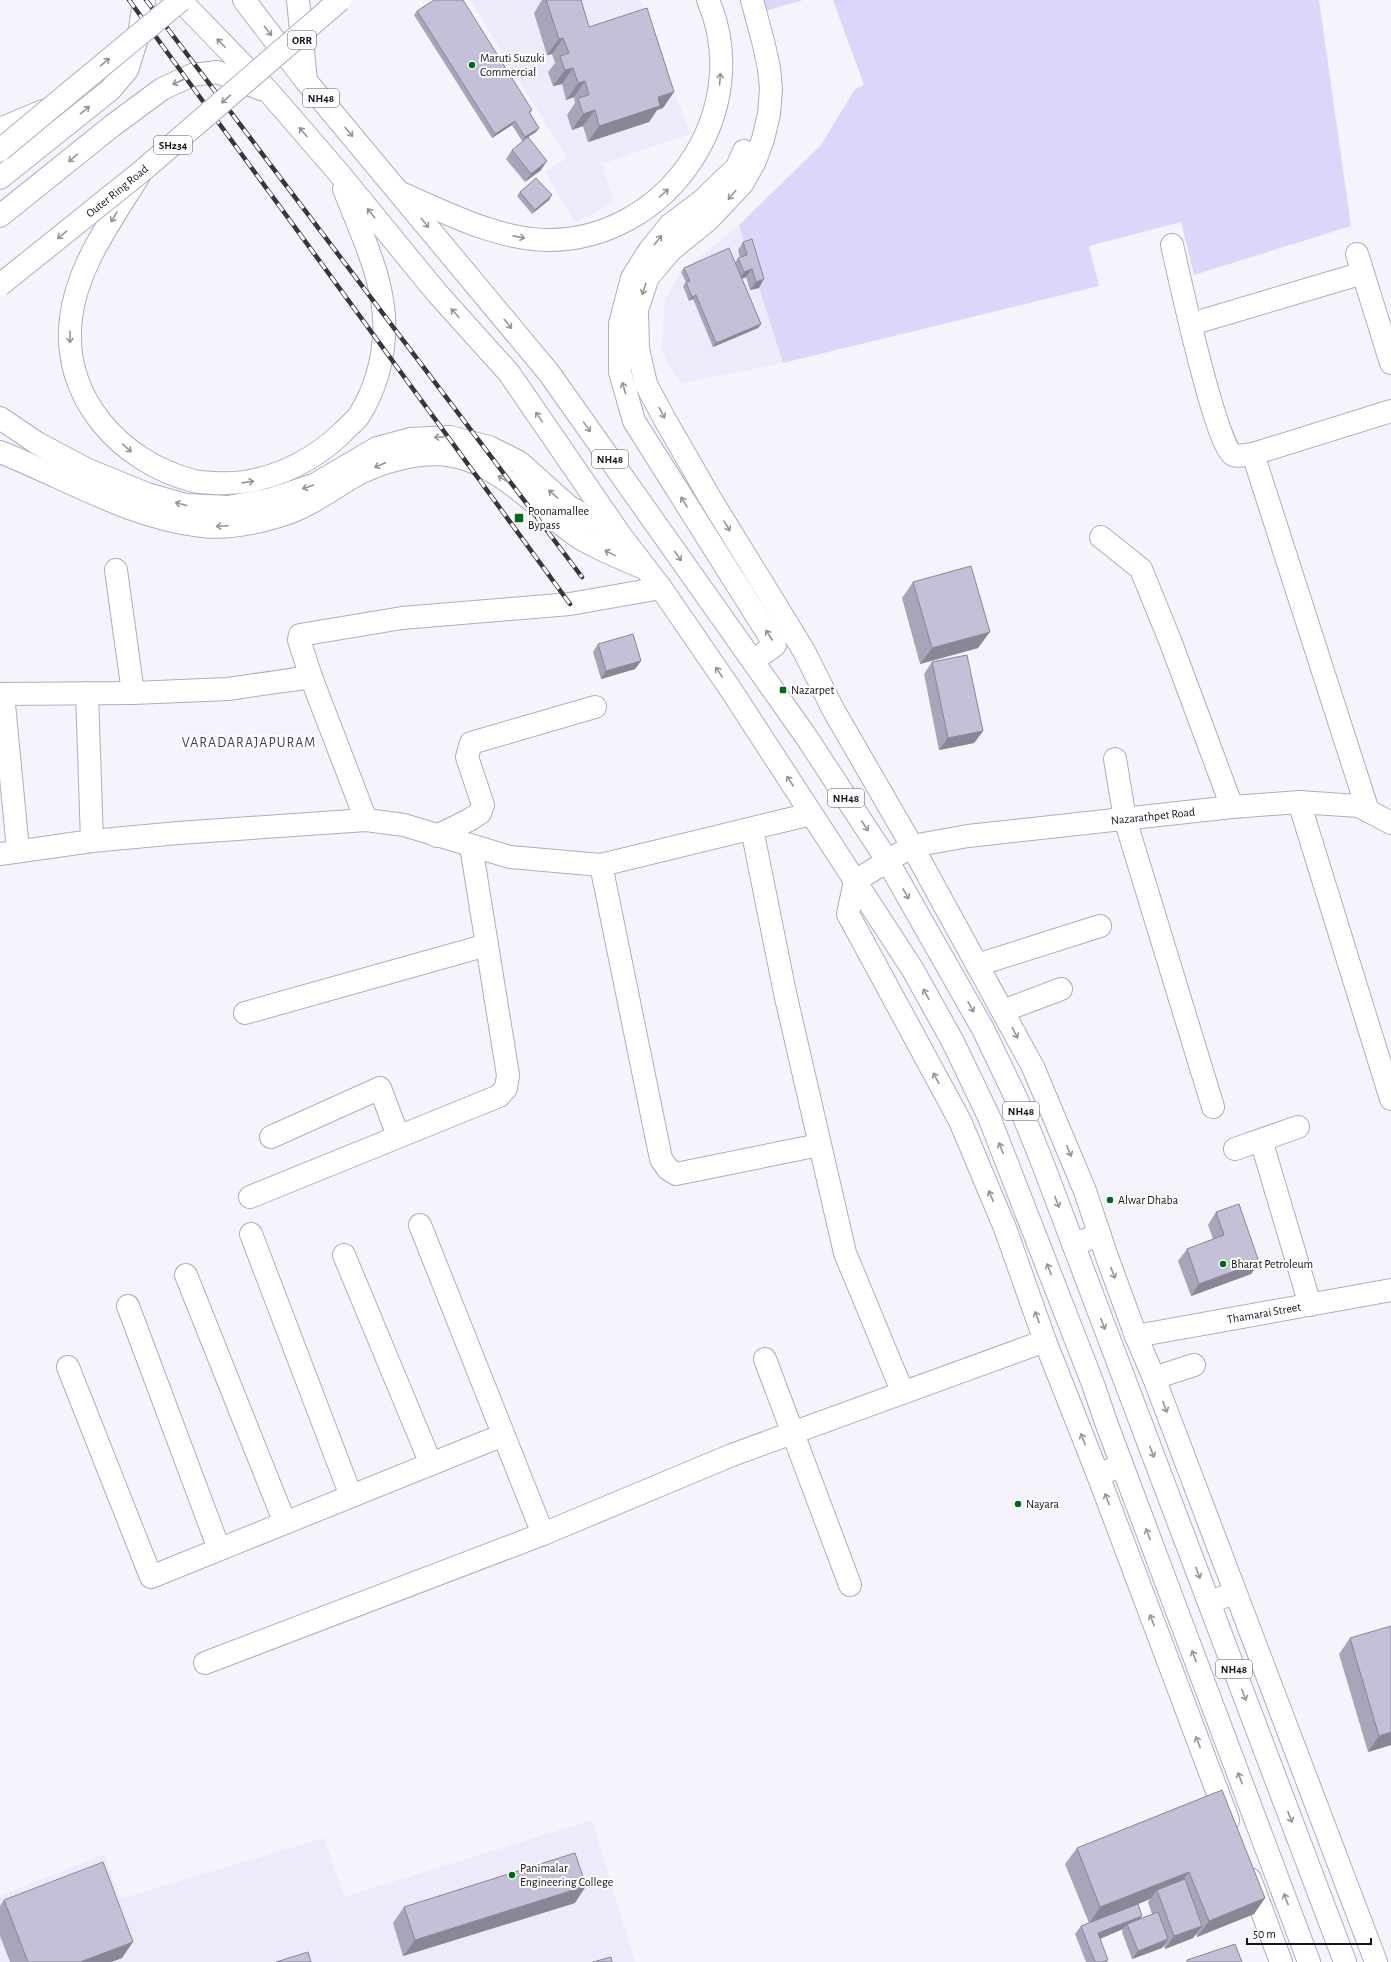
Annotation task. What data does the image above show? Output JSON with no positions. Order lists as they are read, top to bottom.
{
  "streets": {
    "main road": [
      "ORR",
      "NH48",
      "SH234",
      "Outer Ring Road",
      "Nazarathpet Road",
      "Thamarai Street"
    ]
  },
  "crossings": [
    ["ORR", "NH48"],
    ["NH48", "Nazarathpet Road"]
  ],
  "districts": ["VARADARAJAPURAM"],
  "places": {
    "other": [
      "Maruti Suzuki Commercial",
      "Alwar Dhaba",
      "Bharat Petroleum",
      "Nayara",
      "Panimalar Engineering College"
    ],
    "transit": ["Poonamallee Bypass", "Nazarpet"]
  },
  "scale_bar": "50 m"
}
